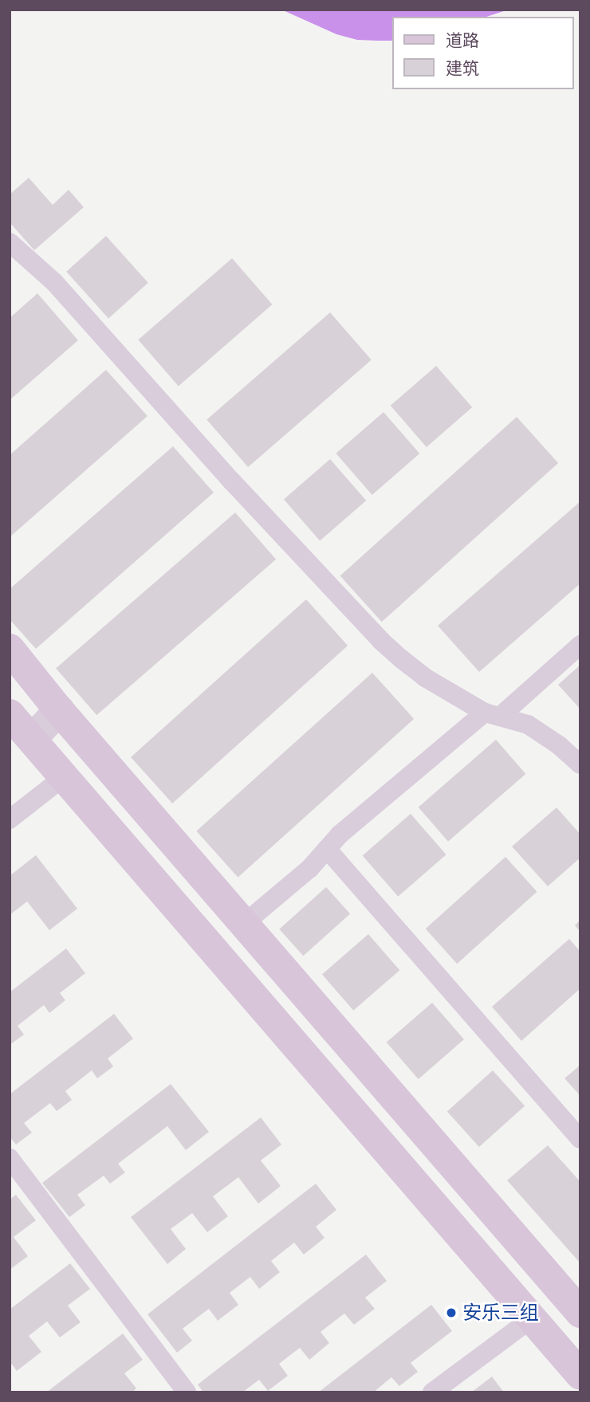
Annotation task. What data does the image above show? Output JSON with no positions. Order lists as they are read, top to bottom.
{
  "places": ["安乐三组"],
  "legend": ["道路", "建筑"]
}
